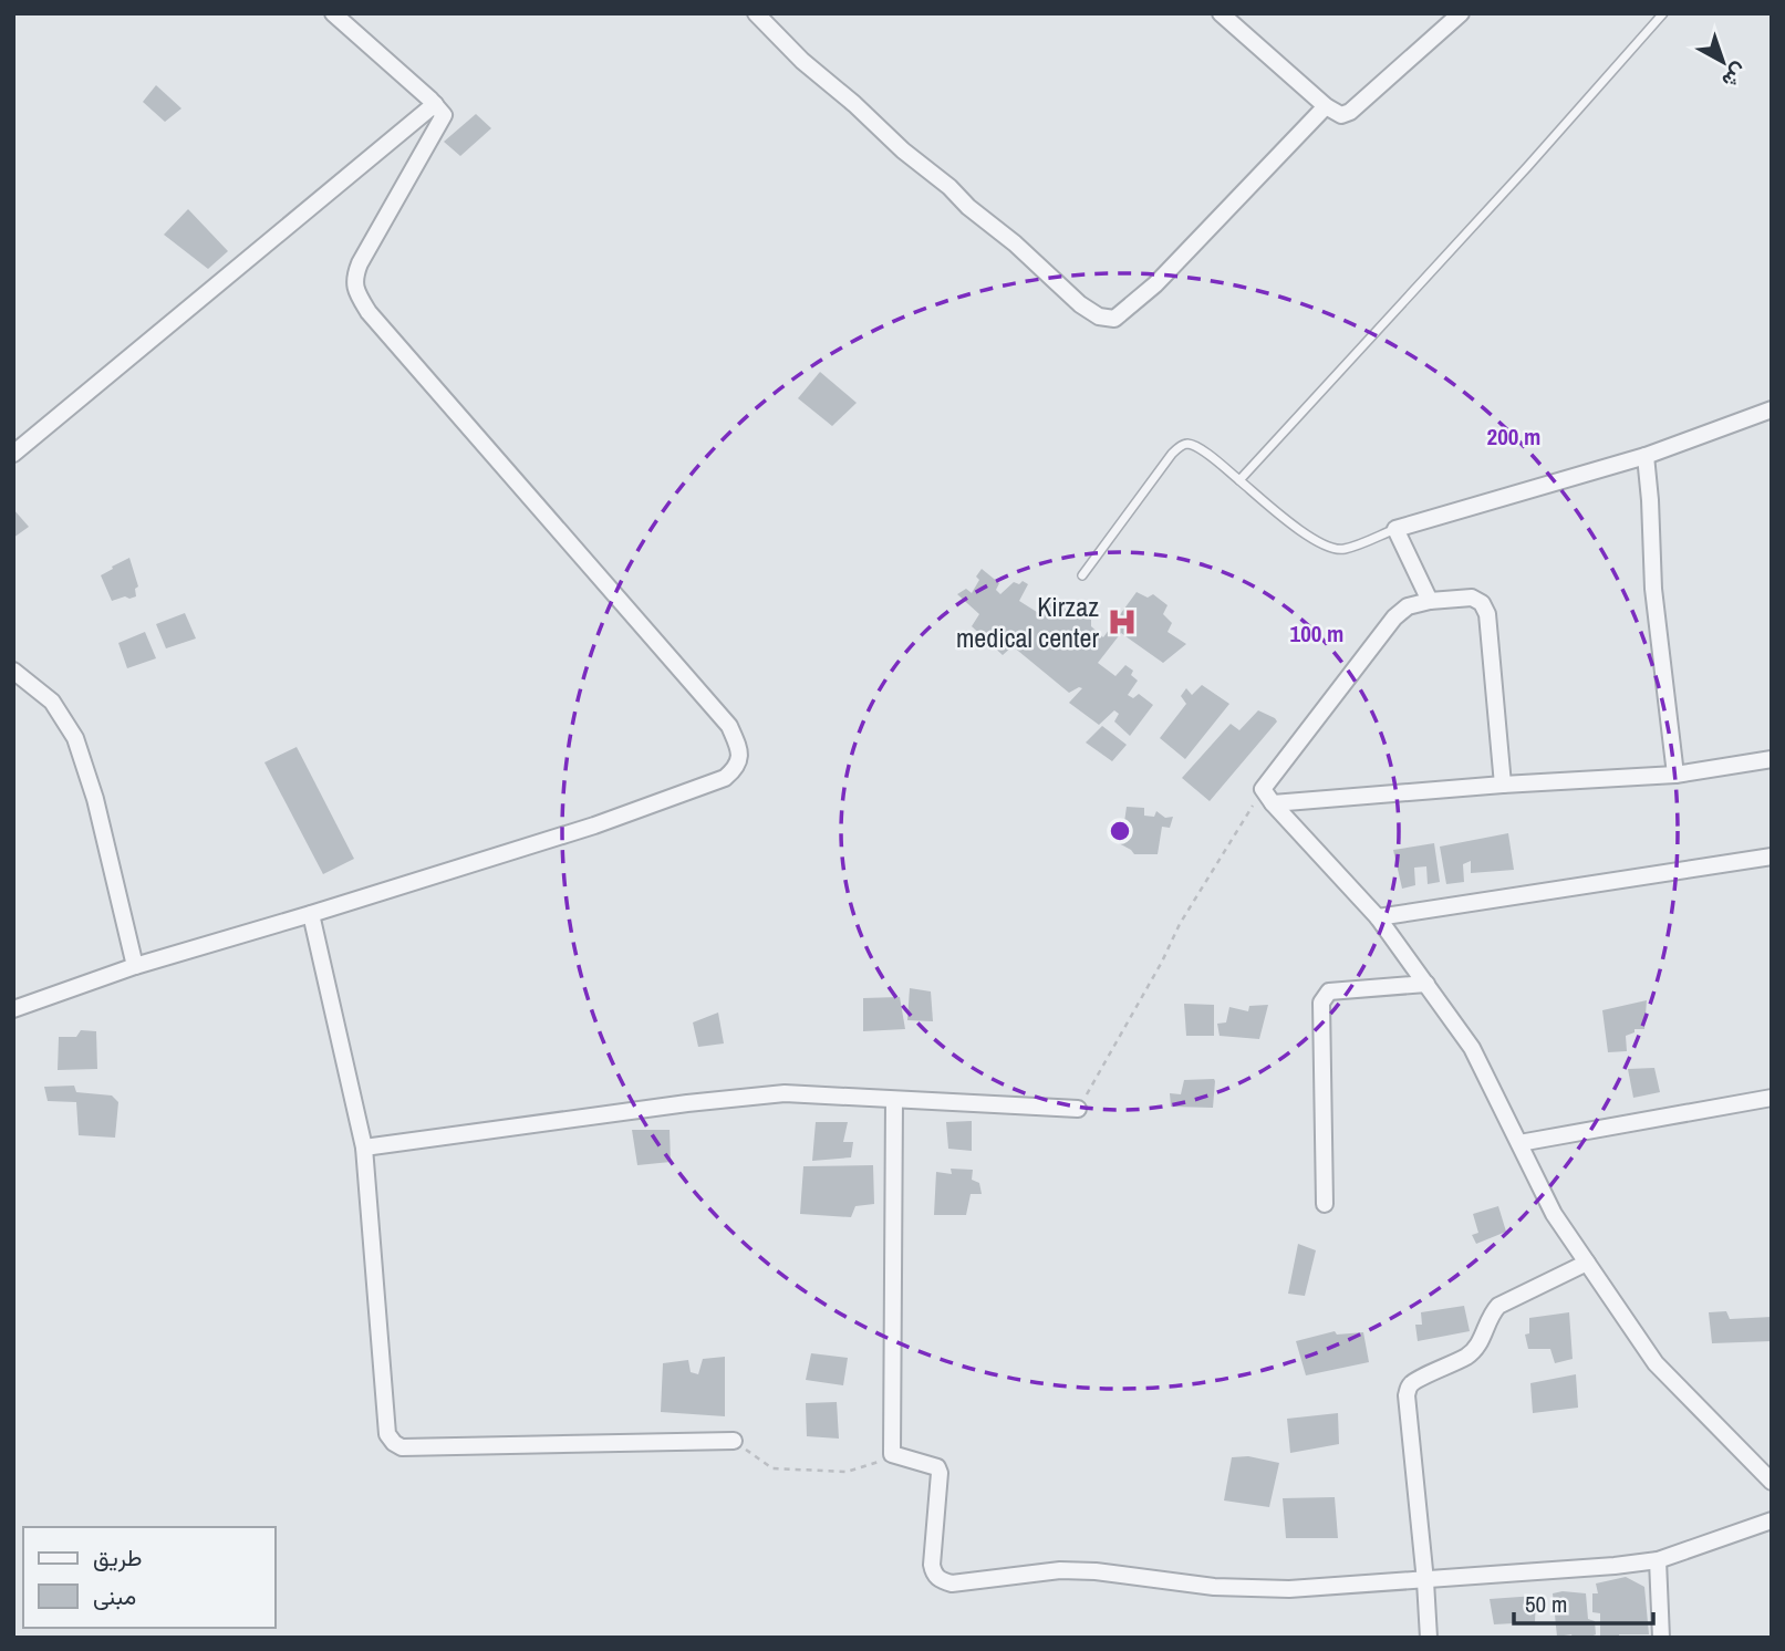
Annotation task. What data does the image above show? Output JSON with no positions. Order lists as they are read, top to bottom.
{
  "places": {
    "hospital": ["Kirzaz medical center"]
  },
  "legend": ["طريق", "مبنى"],
  "scale_bar": "50 m",
  "north": "bottom right",
  "rings": ["200 m", "100 m"]
}
